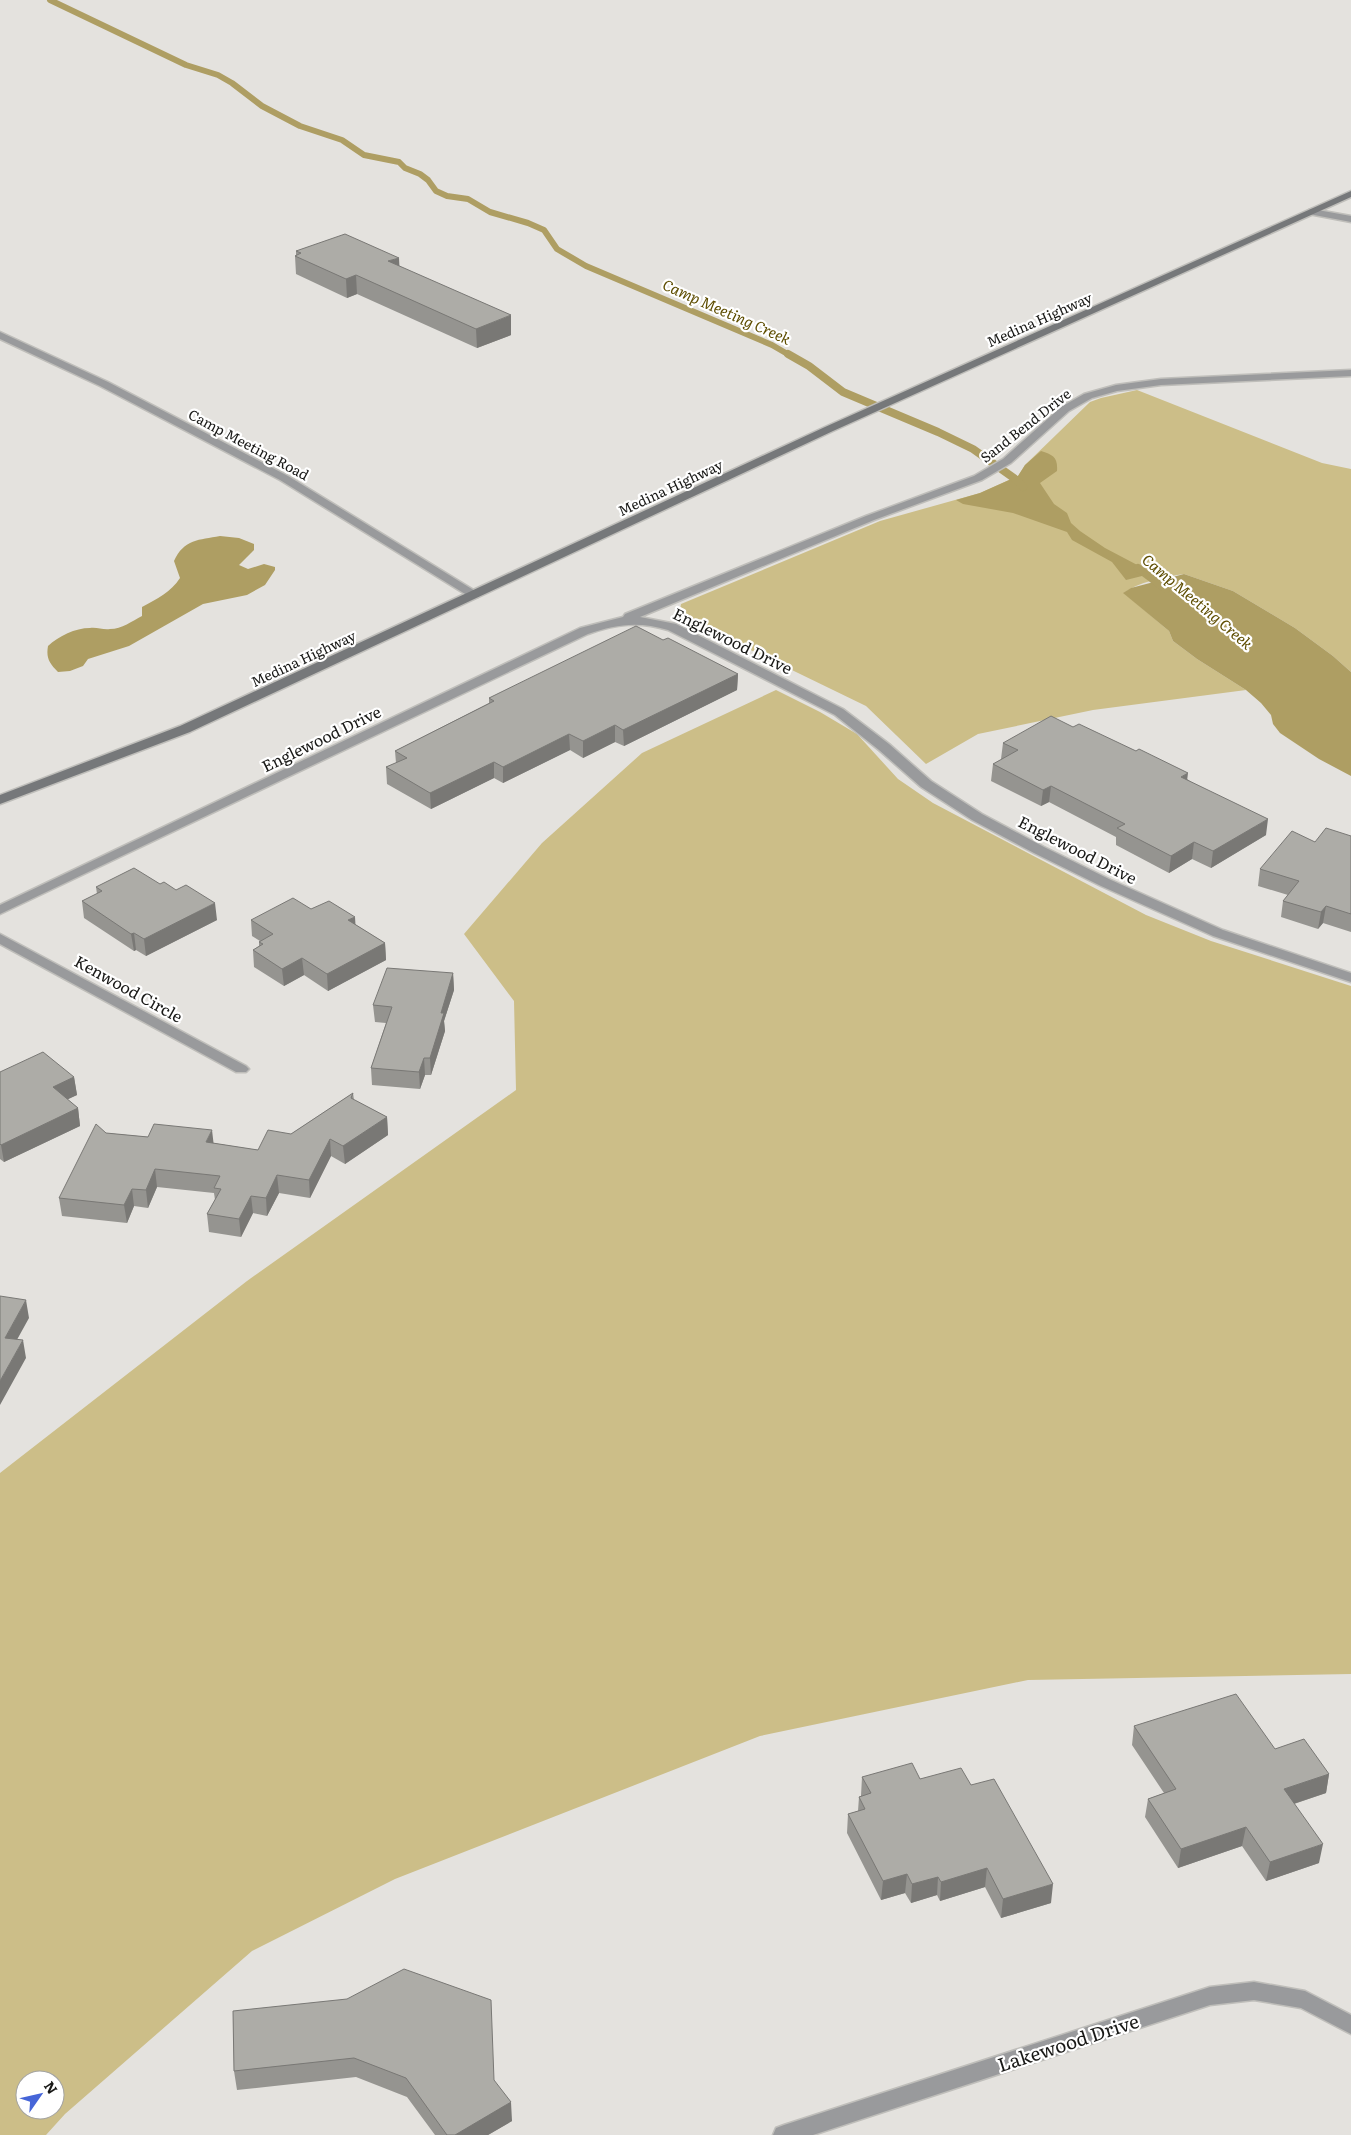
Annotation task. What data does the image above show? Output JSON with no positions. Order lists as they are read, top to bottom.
{
  "streets": {
    "main road": ["Medina Highway"],
    "street": [
      "Sand Bend Drive",
      "Camp Meeting Road",
      "Englewood Drive",
      "Kenwood Circle",
      "Lakewood Drive"
    ]
  },
  "crossings": [
    ["Medina Highway", "Camp Meeting Road"],
    ["Sand Bend Drive", "Englewood Drive"]
  ],
  "water": ["Camp Meeting Creek"],
  "north": "top right"
}
